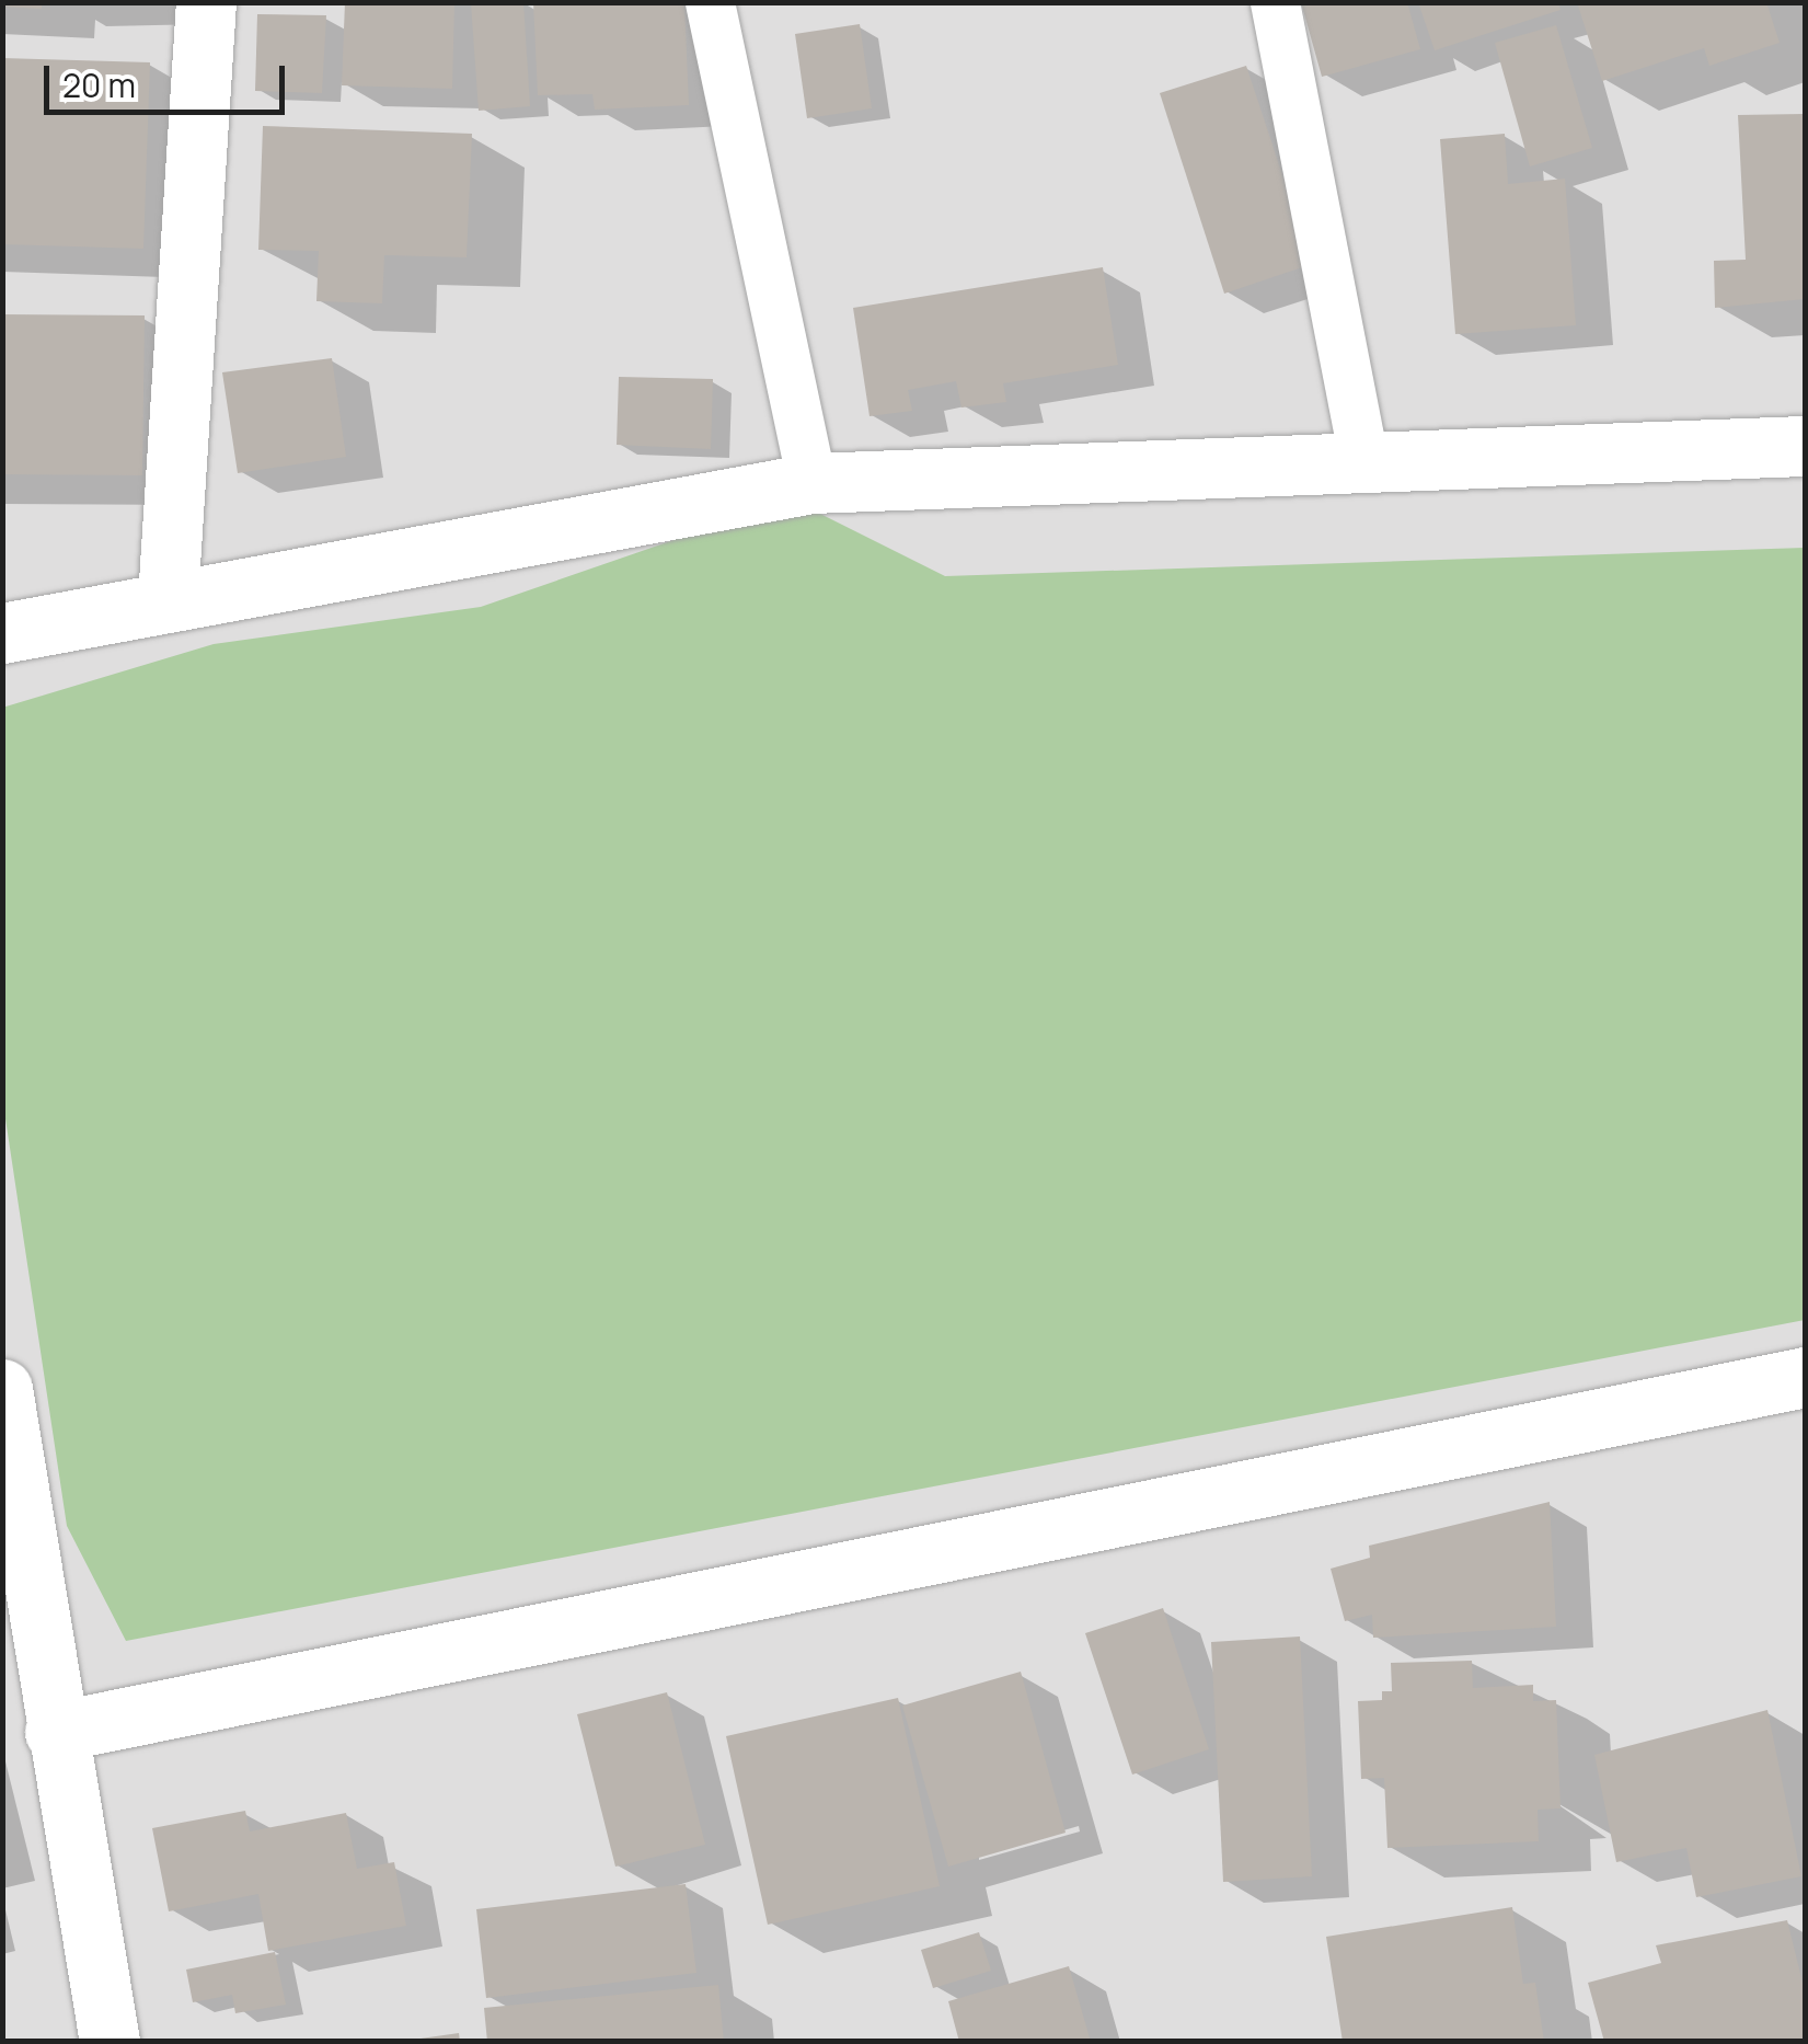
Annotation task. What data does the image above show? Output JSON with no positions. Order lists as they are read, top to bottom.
{
  "scale_bar": "20 m"
}
